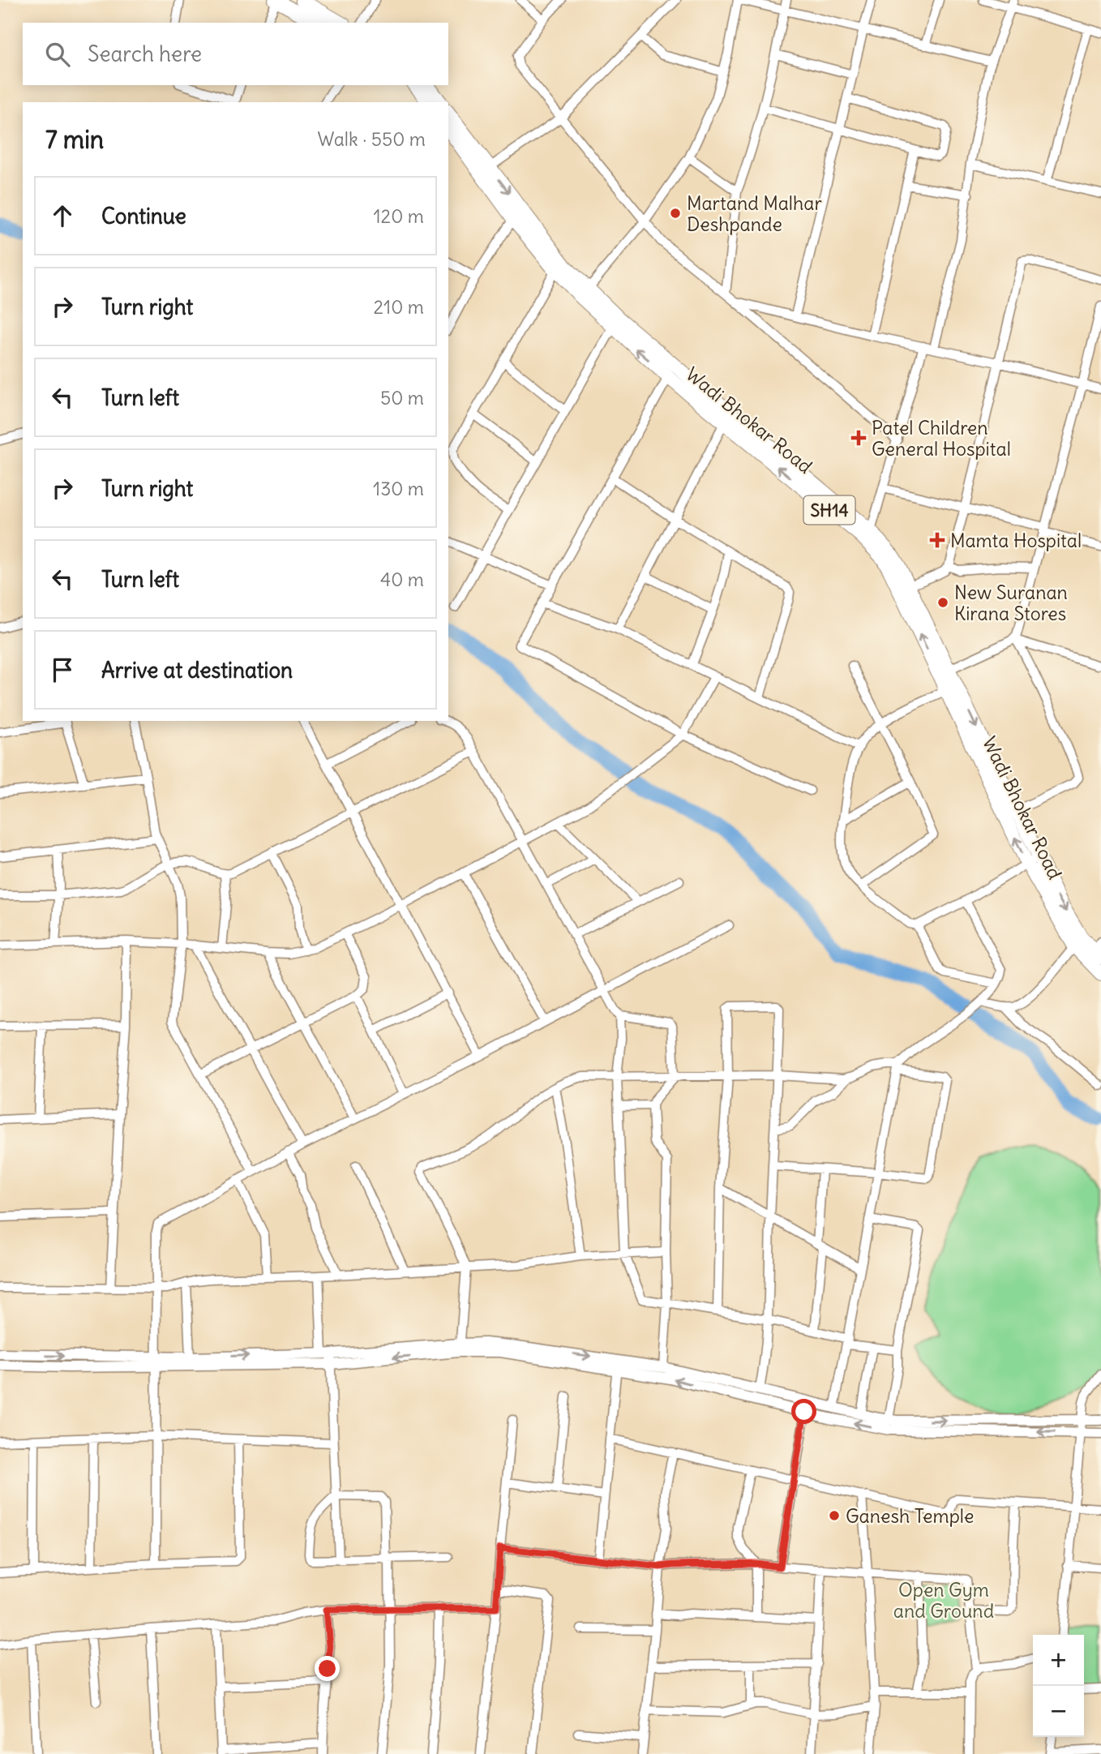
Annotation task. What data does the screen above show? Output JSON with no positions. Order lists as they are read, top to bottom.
{
  "streets": {
    "main road": ["Wadi Bhokar Road", "SH14"]
  },
  "parks": ["Open Gym and Ground"],
  "places": {
    "other": ["Martand Malhar Deshpande", "New Suranan Kirana Stores", "Ganesh Temple"],
    "health": ["Patel Children General Hospital", "Mamta Hospital"]
  },
  "page": {
    "search": "Search here",
    "heading": ["7 min", "Walk · 550 m"],
    "list": [
      ["Continue", "120 m"],
      ["Turn right", "210 m"],
      ["Turn left", "50 m"],
      ["Turn right", "130 m"],
      ["Turn left", "40 m"],
      "Arrive at destination"
    ],
    "map_buttons": ["+", "−"]
  }
}
